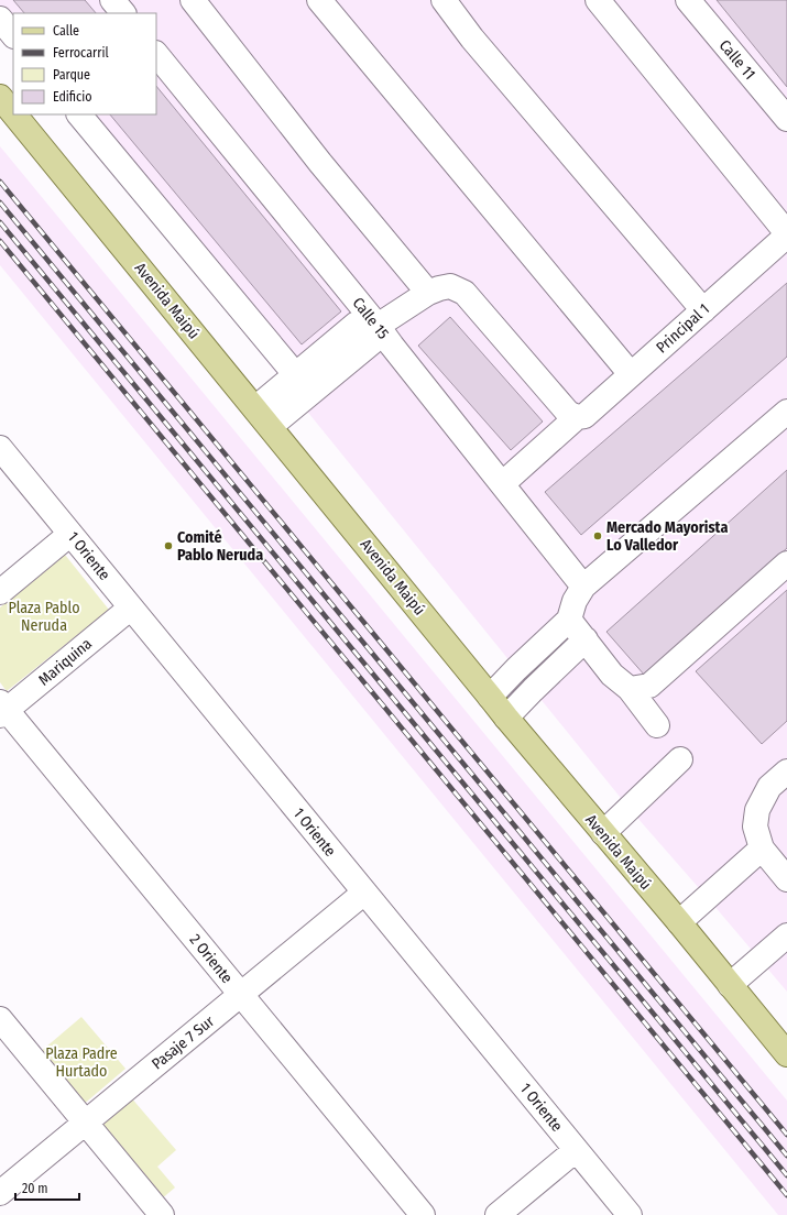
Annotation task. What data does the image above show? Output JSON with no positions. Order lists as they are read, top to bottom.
{
  "streets": {
    "main road": ["Avenida Maipú"],
    "street": [
      "Calle 11",
      "Calle 15",
      "Principal 1",
      "1 Oriente",
      "Mariquina",
      "2 Oriente",
      "Pasaje 7 Sur"
    ]
  },
  "crossings": [
    ["Calle 15", "Principal 1"],
    ["1 Oriente", "Mariquina"],
    ["1 Oriente", "Pasaje 7 Sur"],
    ["Mariquina", "2 Oriente"],
    ["2 Oriente", "Pasaje 7 Sur"]
  ],
  "parks": ["Plaza Pablo Neruda", "Plaza Padre Hurtado"],
  "places": ["Mercado Mayorista Lo Valledor", "Comité Pablo Neruda"],
  "legend": [
    "Calle",
    "Ferrocarril",
    "Parque",
    "Edificio"
  ],
  "scale_bar": "20 m"
}
